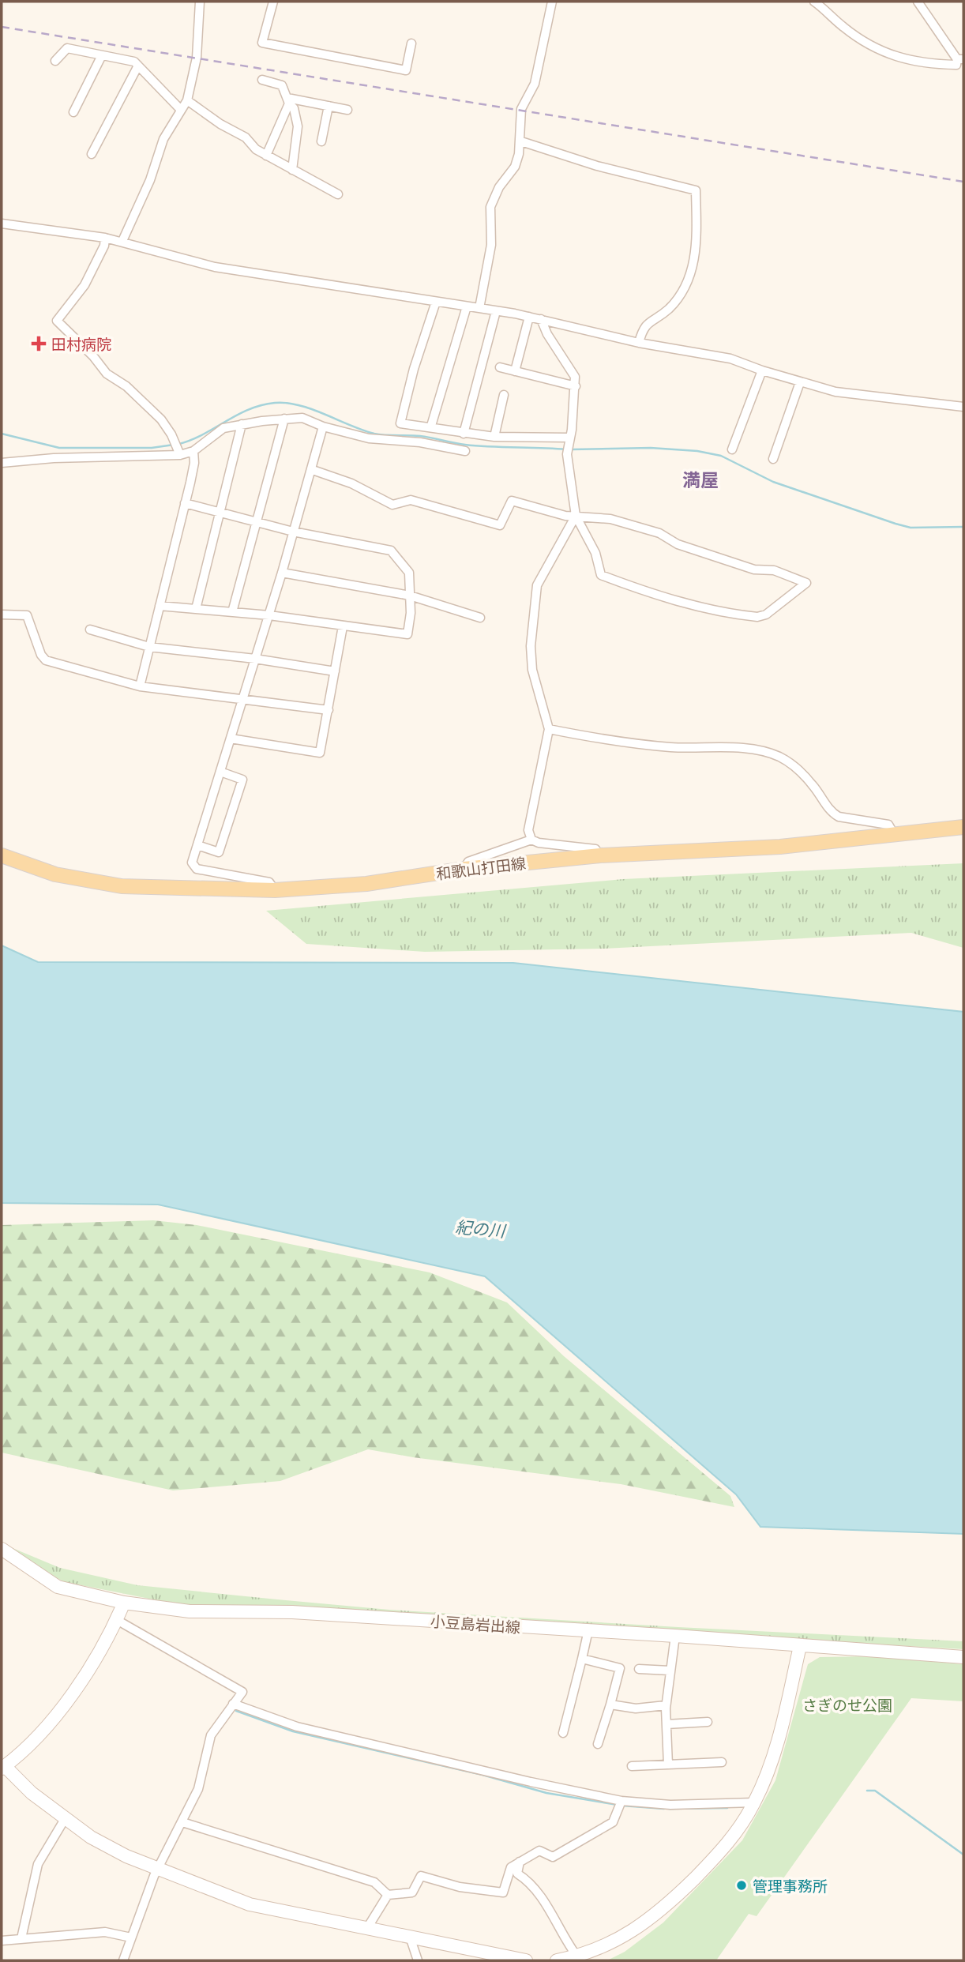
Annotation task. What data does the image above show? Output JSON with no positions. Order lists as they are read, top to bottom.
{
  "streets": {
    "main road": ["和歌山打田線"],
    "street": ["小豆島岩出線"]
  },
  "districts": ["満屋"],
  "water": ["紀の川"],
  "parks": ["さぎのせ公園"],
  "places": {
    "health": ["田村病院"],
    "other": ["管理事務所"]
  }
}
